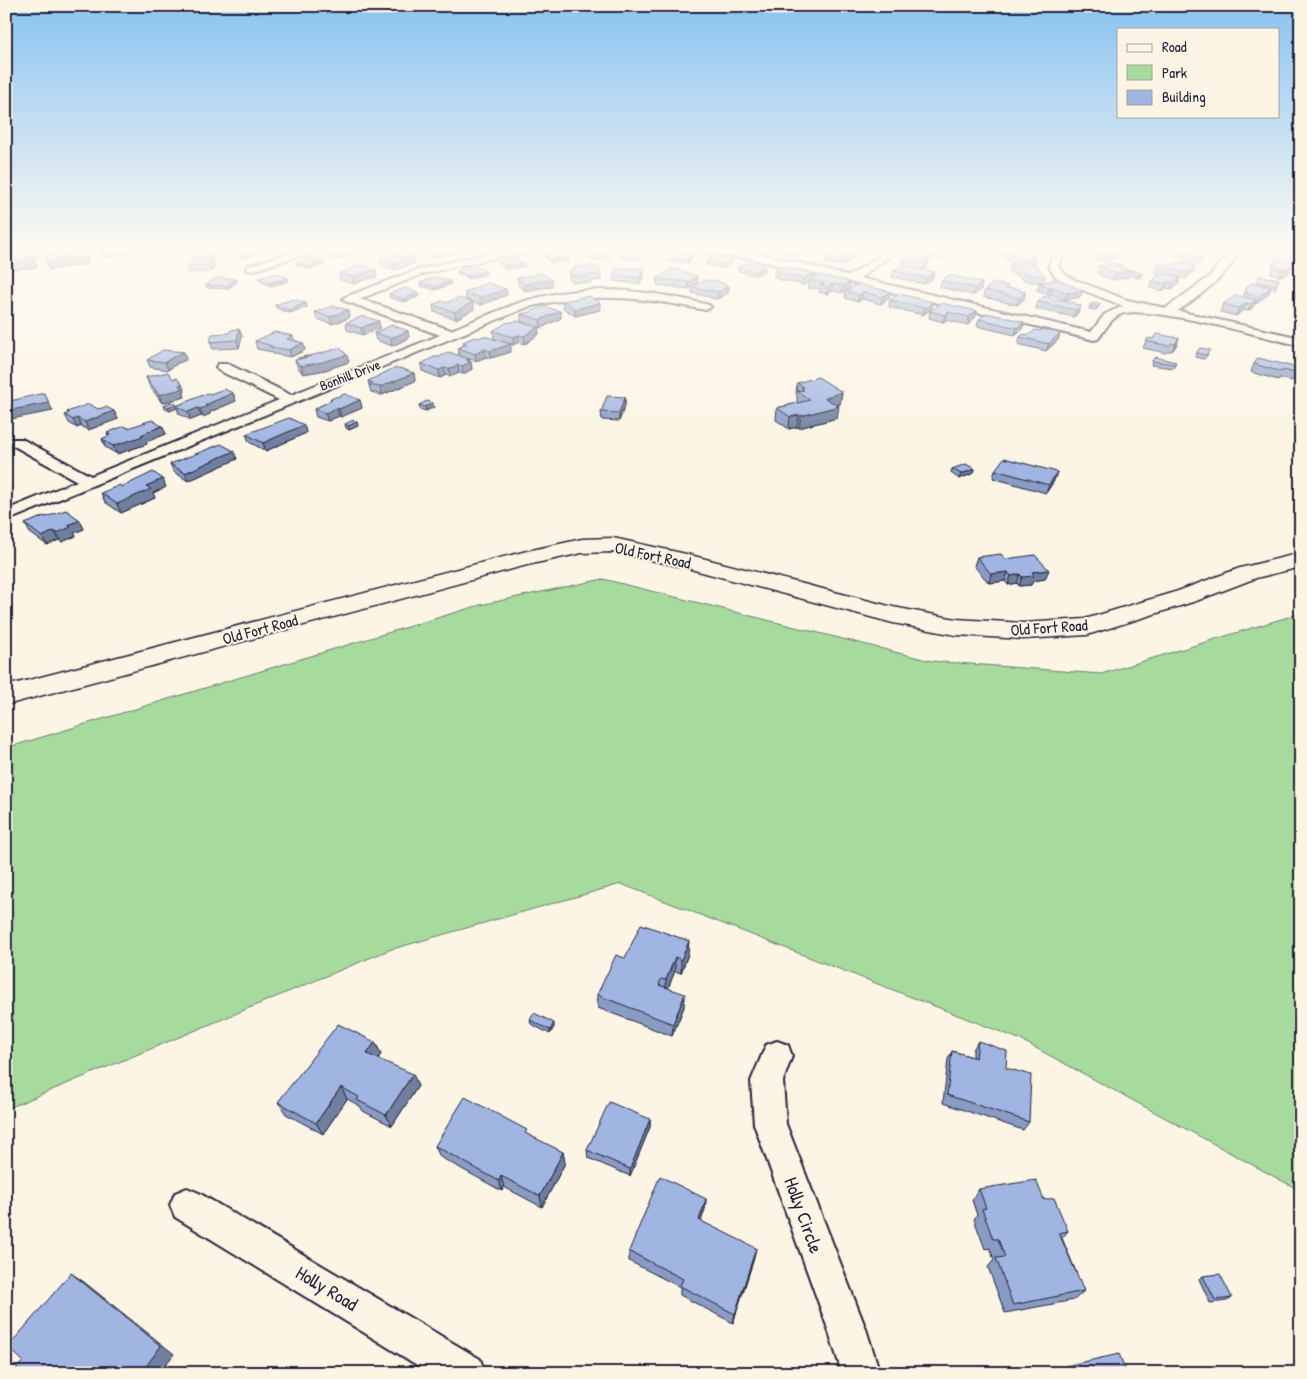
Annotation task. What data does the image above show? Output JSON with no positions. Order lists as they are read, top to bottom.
{
  "streets": {
    "main road": ["Old Fort Road"],
    "street": ["Bonhill Drive", "Holly Circle", "Holly Road"]
  },
  "legend": ["Road", "Park", "Building"]
}
